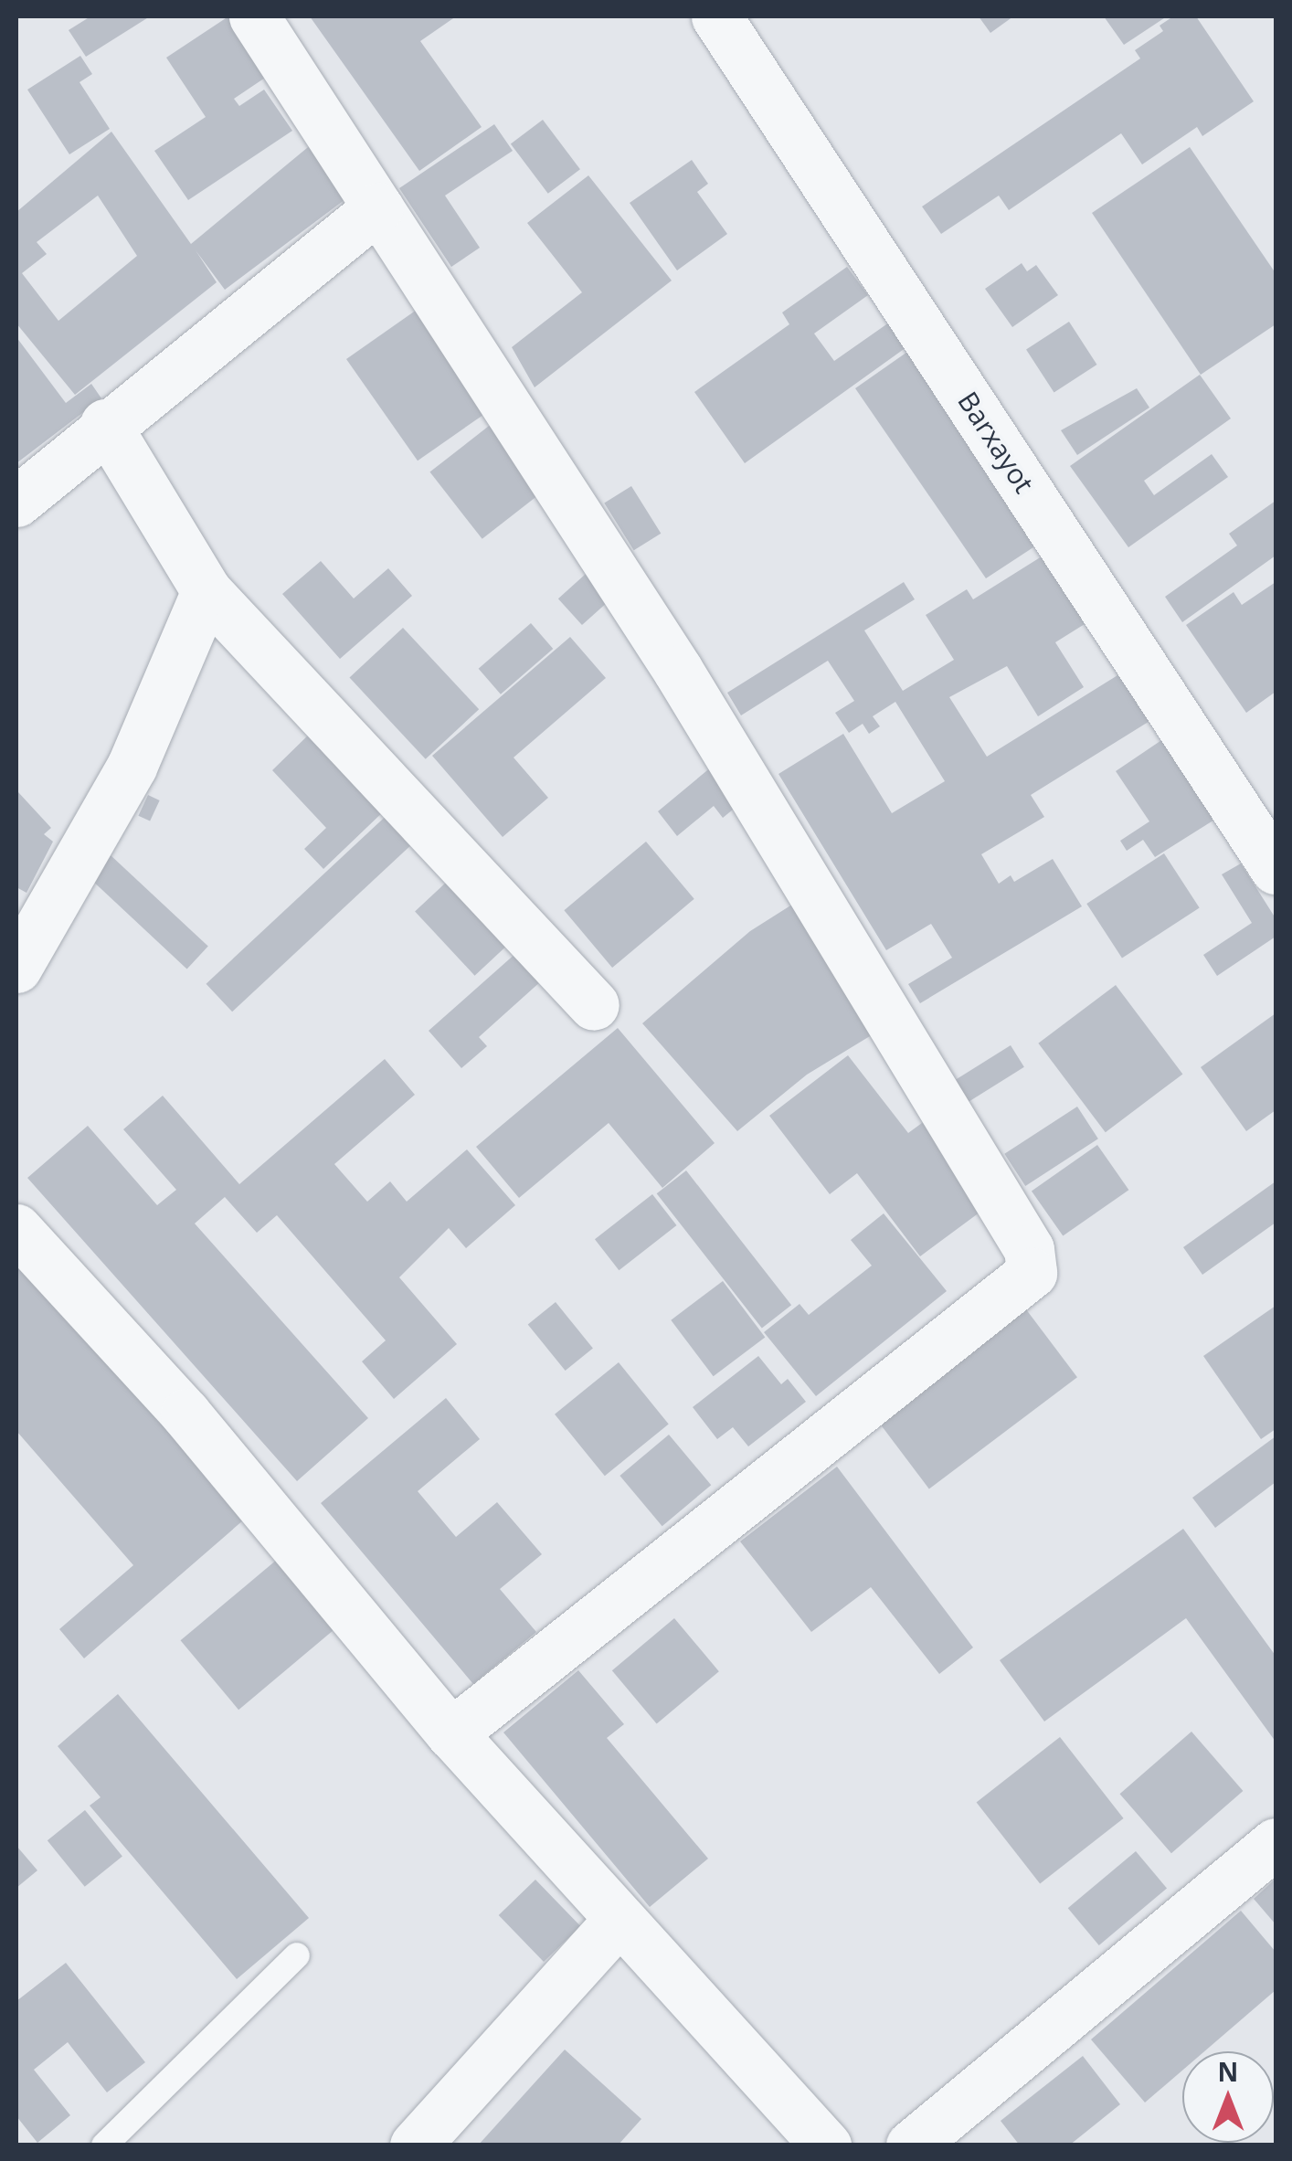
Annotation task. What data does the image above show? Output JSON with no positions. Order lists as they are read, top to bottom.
{
  "streets": {
    "street": ["Barxayot"]
  },
  "north": "top"
}
